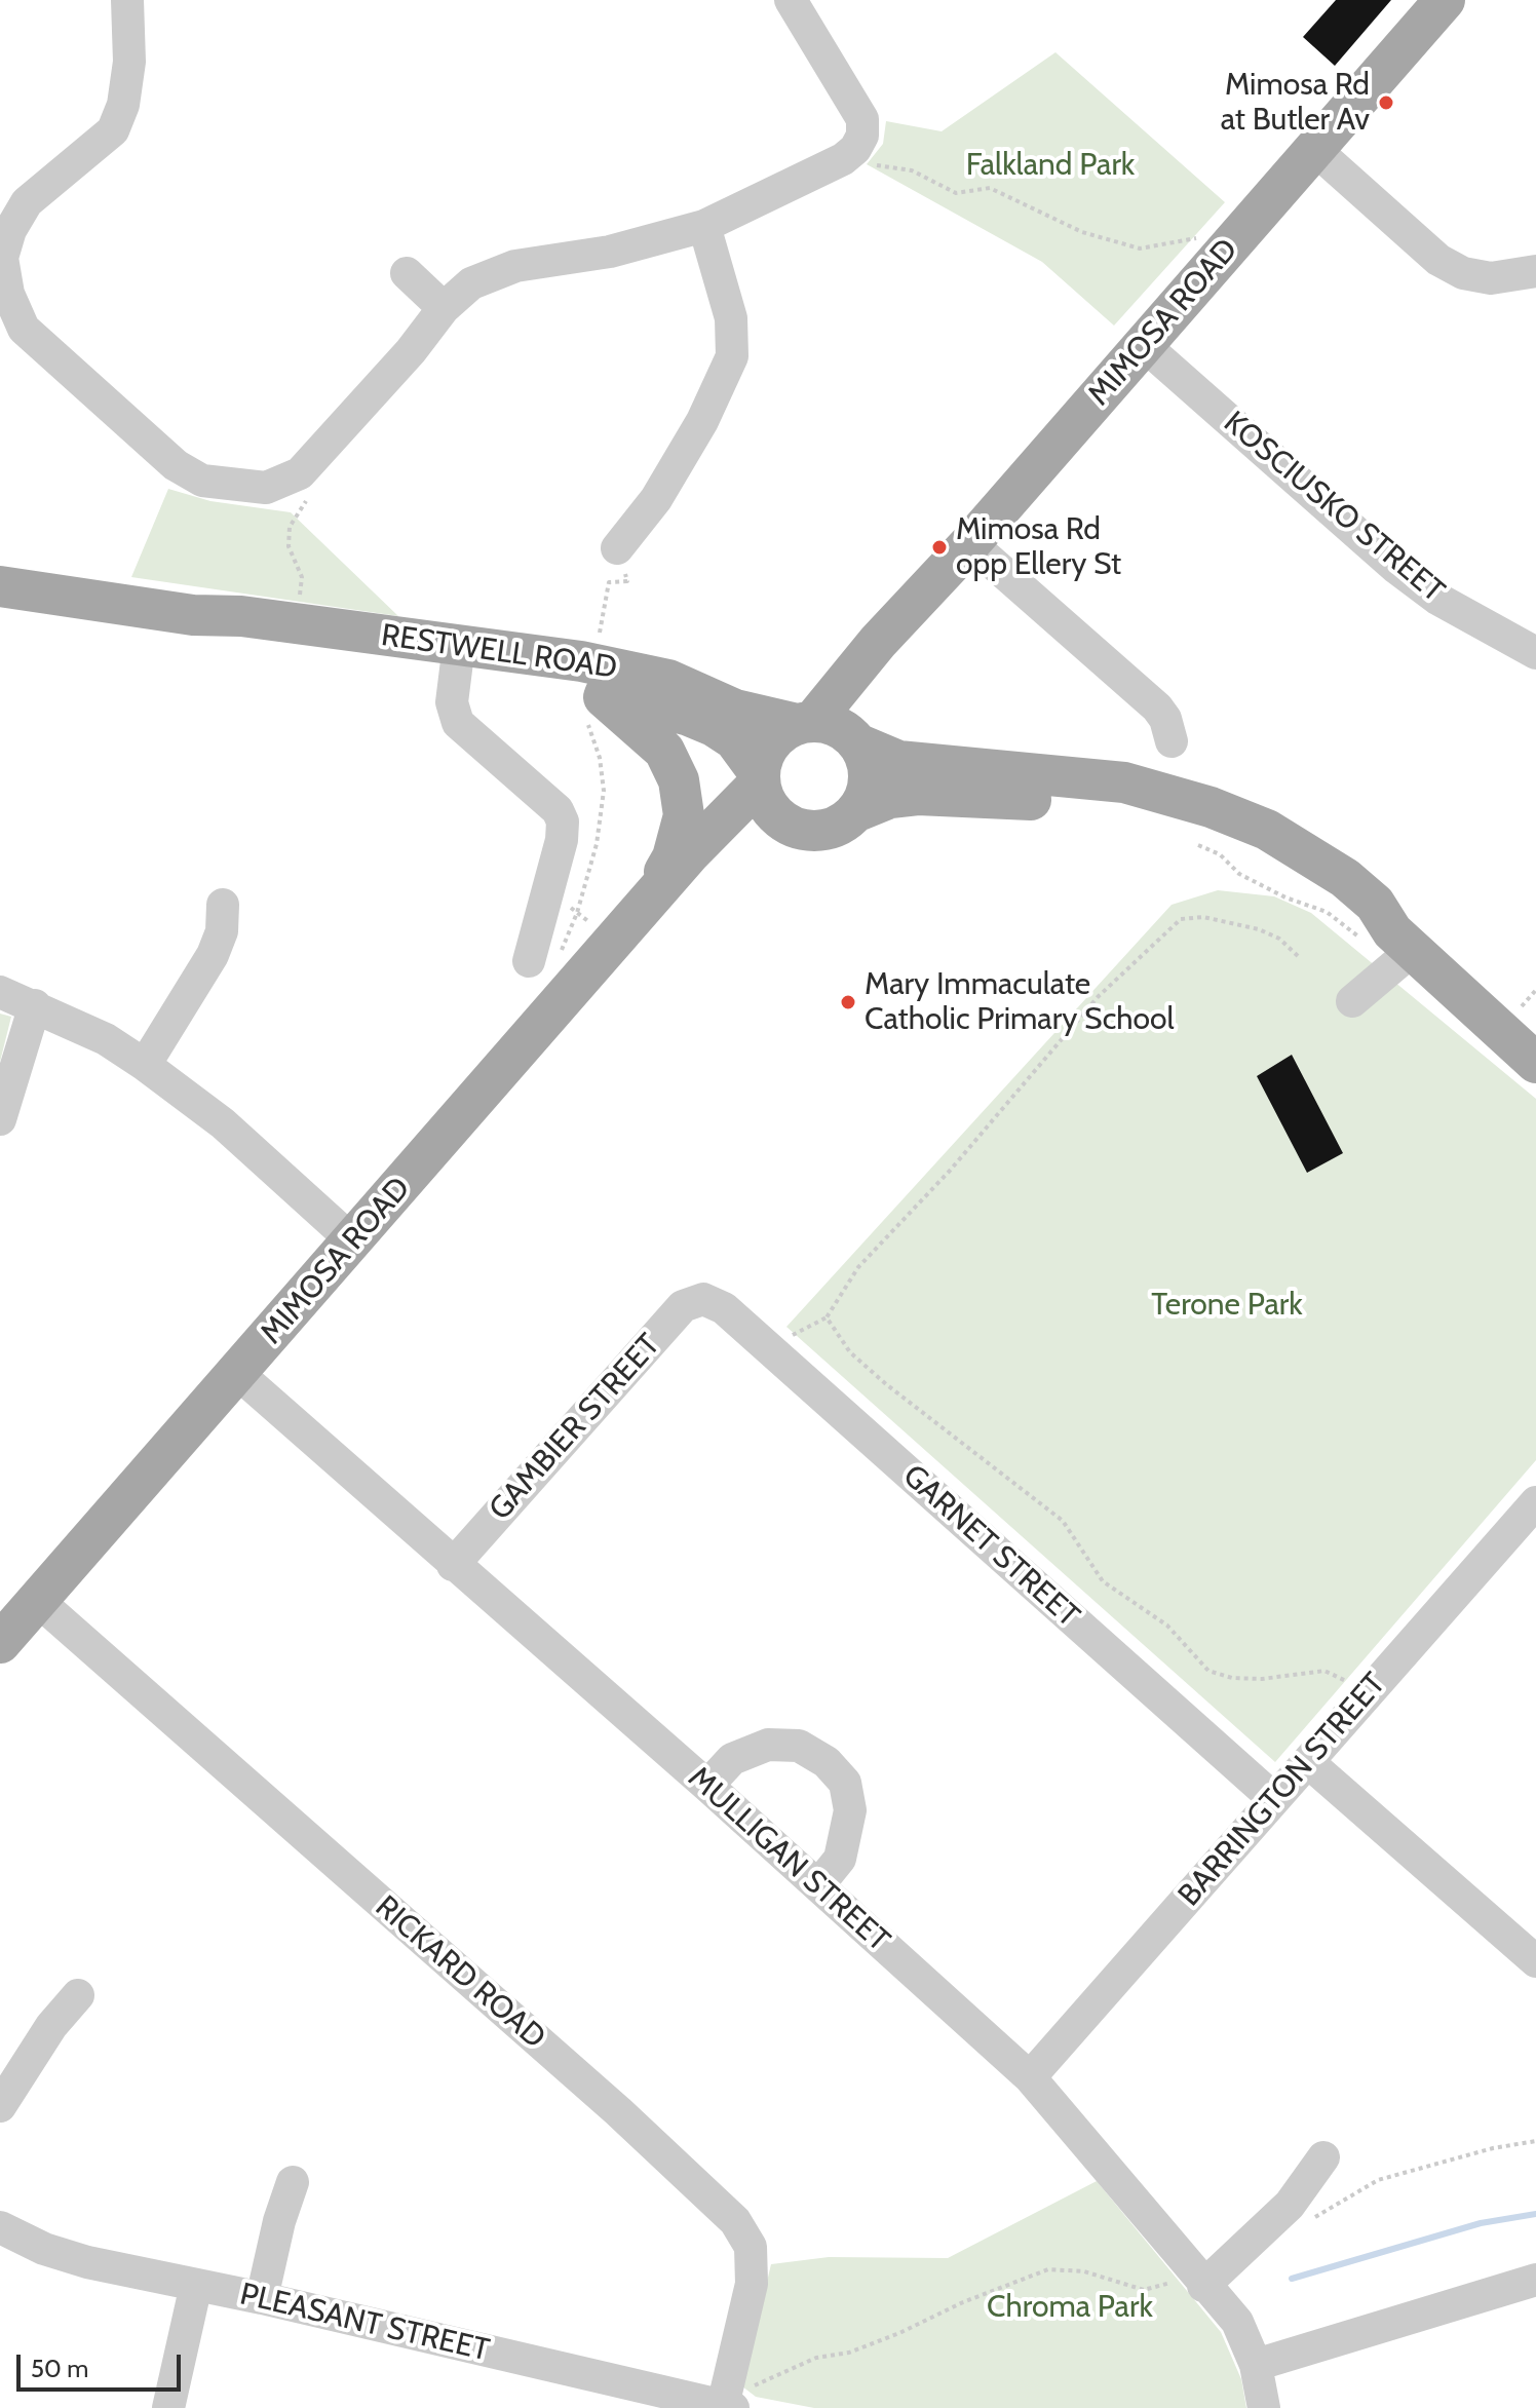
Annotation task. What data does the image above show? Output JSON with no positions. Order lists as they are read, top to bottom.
{
  "streets": {
    "main road": ["MIMOSA ROAD", "RESTWELL ROAD"],
    "street": [
      "KOSCIUSKO STREET",
      "GAMBIER STREET",
      "GARNET STREET",
      "BARRINGTON STREET",
      "MULLIGAN STREET",
      "RICKARD ROAD",
      "PLEASANT STREET"
    ]
  },
  "crossings": [
    ["MIMOSA ROAD", "KOSCIUSKO STREET"],
    ["MIMOSA ROAD", "RESTWELL ROAD"],
    ["MIMOSA ROAD", "MULLIGAN STREET"],
    ["MIMOSA ROAD", "RICKARD ROAD"],
    ["GAMBIER STREET", "GARNET STREET"],
    ["GAMBIER STREET", "MULLIGAN STREET"],
    ["GARNET STREET", "BARRINGTON STREET"],
    ["BARRINGTON STREET", "MULLIGAN STREET"],
    ["RICKARD ROAD", "PLEASANT STREET"]
  ],
  "parks": ["Falkland Park", "Terone Park", "Chroma Park"],
  "places": ["Mimosa Rd at Butler Av", "Mimosa Rd opp Ellery St", "Mary Immaculate Catholic Primary School"],
  "scale_bar": "50 m"
}
